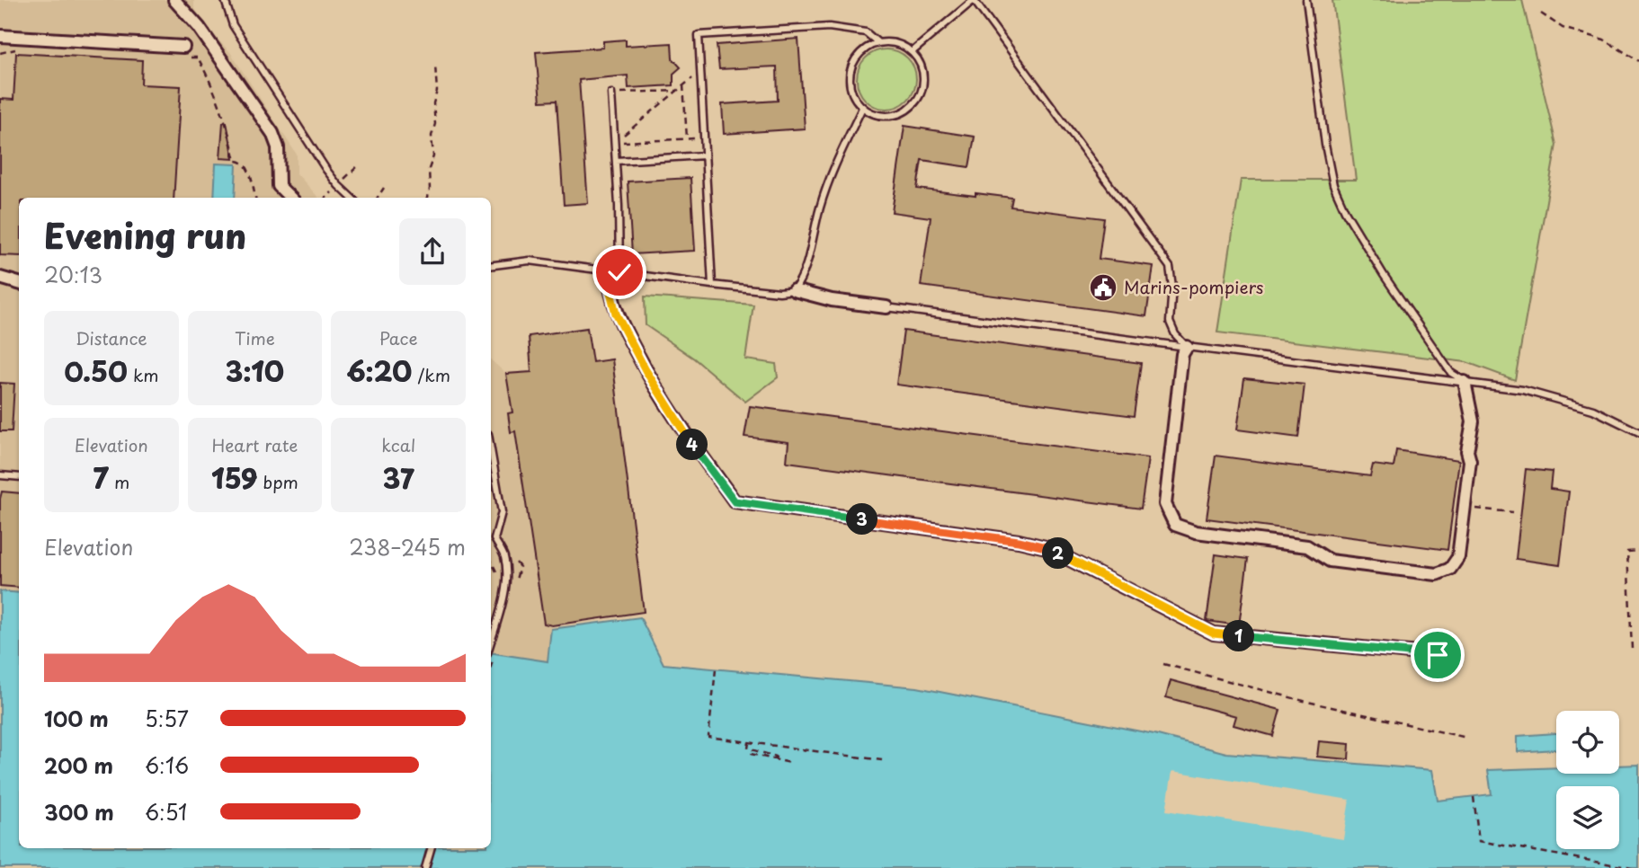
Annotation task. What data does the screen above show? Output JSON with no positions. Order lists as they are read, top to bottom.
{
  "places": {
    "public building": ["Marins-pompiers"]
  },
  "page": {
    "heading": ["Evening run", "20:13"],
    "stats": [
      ["Distance", "0.50 km"],
      ["Time", "3:10"],
      ["Pace", "6:20 /km"],
      ["Elevation", "7 m"],
      ["Heart rate", "159 bpm"],
      ["kcal", "37"]
    ],
    "pins": [
      "4",
      "3",
      "2",
      "1"
    ],
    "chart": ["Elevation", "238–245 m"],
    "list": [
      {
        "name": "100 m",
        "note": "5:57"
      },
      {
        "name": "200 m",
        "note": "6:16"
      },
      {
        "name": "300 m",
        "note": "6:51"
      }
    ]
  }
}
